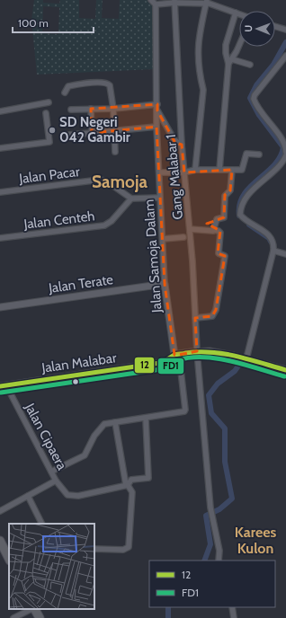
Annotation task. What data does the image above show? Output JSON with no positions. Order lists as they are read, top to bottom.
{
  "streets": {
    "street": [
      "Jalan Pacar",
      "Gang Malabar 1",
      "Jalan Centeh",
      "Jalan Samoja Dalam",
      "Jalan Terate",
      "Jalan Malabar",
      "Jalan Cipaera"
    ]
  },
  "crossings": [
    ["Jalan Pacar", "Jalan Centeh"],
    ["Gang Malabar 1", "Jalan Malabar"],
    ["Jalan Samoja Dalam", "Jalan Terate"],
    ["Jalan Samoja Dalam", "Jalan Malabar"],
    ["Jalan Malabar", "Jalan Cipaera"]
  ],
  "districts": ["Samoja", "Karees Kulon"],
  "places": ["SD Negeri 042 Gambir"],
  "lines": ["transit line 12", "transit line FD1"],
  "legend": ["12", "FD1"],
  "scale_bar": "100 m",
  "north": "left"
}
